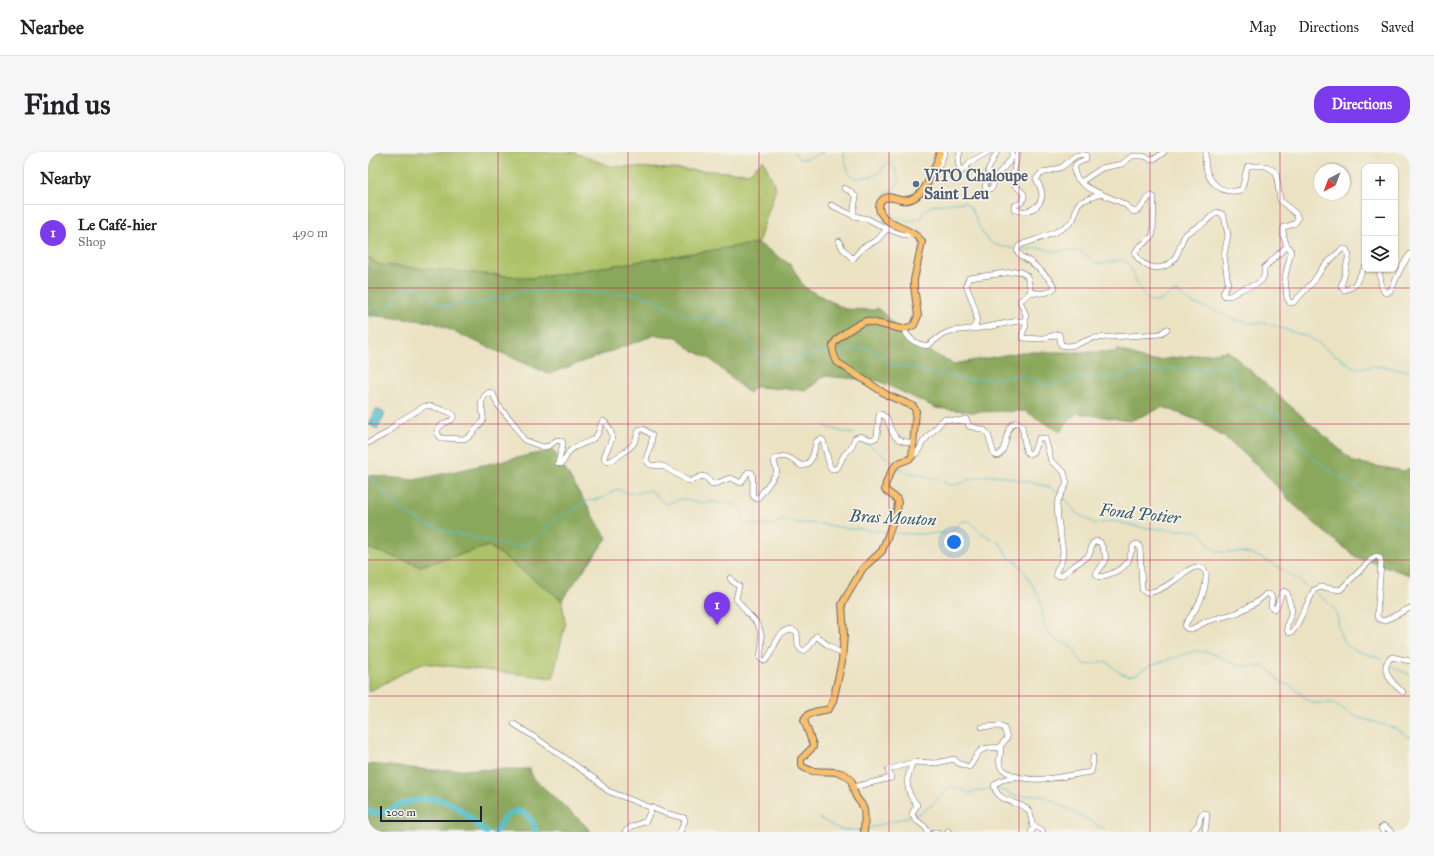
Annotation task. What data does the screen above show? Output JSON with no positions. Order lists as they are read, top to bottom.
{
  "water": ["Fond Potier", "Bras Mouton"],
  "places": ["ViTO Chaloupe Saint Leu"],
  "scale_bar": "200 m",
  "north": "bottom left",
  "page": {
    "header": "Nearbee",
    "nav": ["Map", "Directions", "Saved"],
    "buttons": "Directions",
    "title": "Find us",
    "heading": "Nearby",
    "map_buttons": ["+", "−"],
    "list": [
      {
        "mark": "1",
        "name": "Le Café-hier",
        "note": "Shop",
        "value": "490 m"
      }
    ],
    "pins": "1",
    "scale": "200 m"
  }
}
